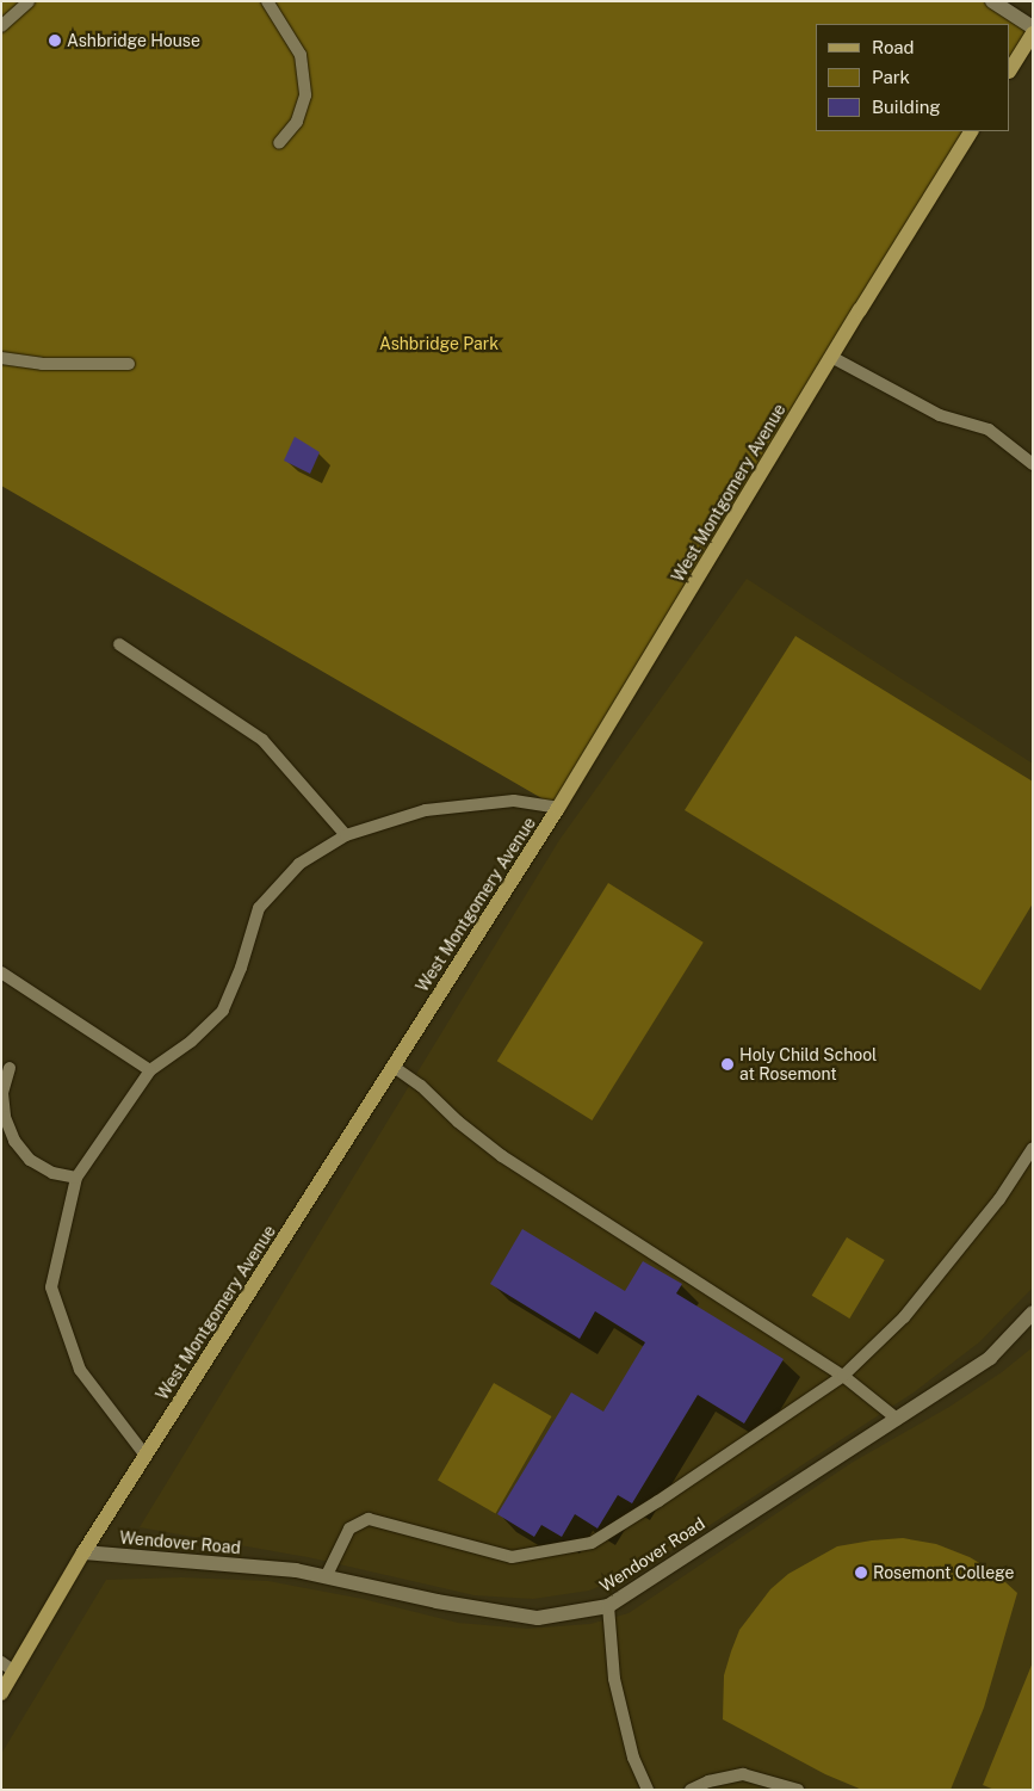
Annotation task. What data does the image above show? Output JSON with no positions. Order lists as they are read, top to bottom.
{
  "streets": {
    "main road": ["West Montgomery Avenue"],
    "street": ["Wendover Road"]
  },
  "crossings": [
    ["West Montgomery Avenue", "Wendover Road"]
  ],
  "parks": ["Ashbridge Park"],
  "places": ["Ashbridge House", "Holy Child School at Rosemont", "Rosemont College"],
  "legend": ["Road", "Park", "Building"]
}
